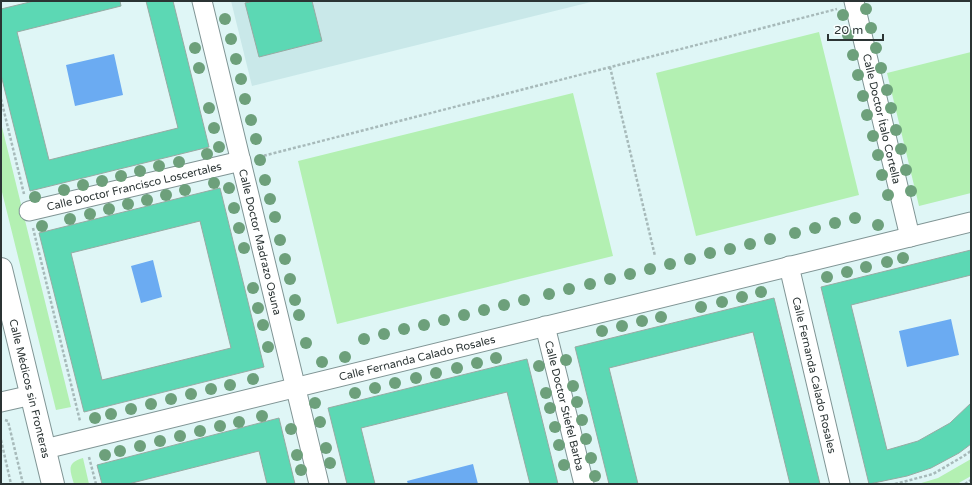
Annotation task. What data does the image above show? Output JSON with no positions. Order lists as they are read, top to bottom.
{
  "streets": {
    "street": [
      "Calle Doctor Ítalo Cortella",
      "Calle Doctor Francisco Loscertales",
      "Calle Doctor Madrazo Osuna",
      "Calle Fernanda Calado Rosales",
      "Calle Médicos sin Fronteras",
      "Calle Doctor Stiefel Barba"
    ]
  },
  "crossings": [
    ["Calle Doctor Ítalo Cortella", "Calle Fernanda Calado Rosales"],
    ["Calle Doctor Francisco Loscertales", "Calle Doctor Madrazo Osuna"],
    ["Calle Doctor Madrazo Osuna", "Calle Fernanda Calado Rosales"],
    ["Calle Fernanda Calado Rosales", "Calle Médicos sin Fronteras"],
    ["Calle Fernanda Calado Rosales", "Calle Doctor Stiefel Barba"]
  ],
  "scale_bar": "20 m"
}
